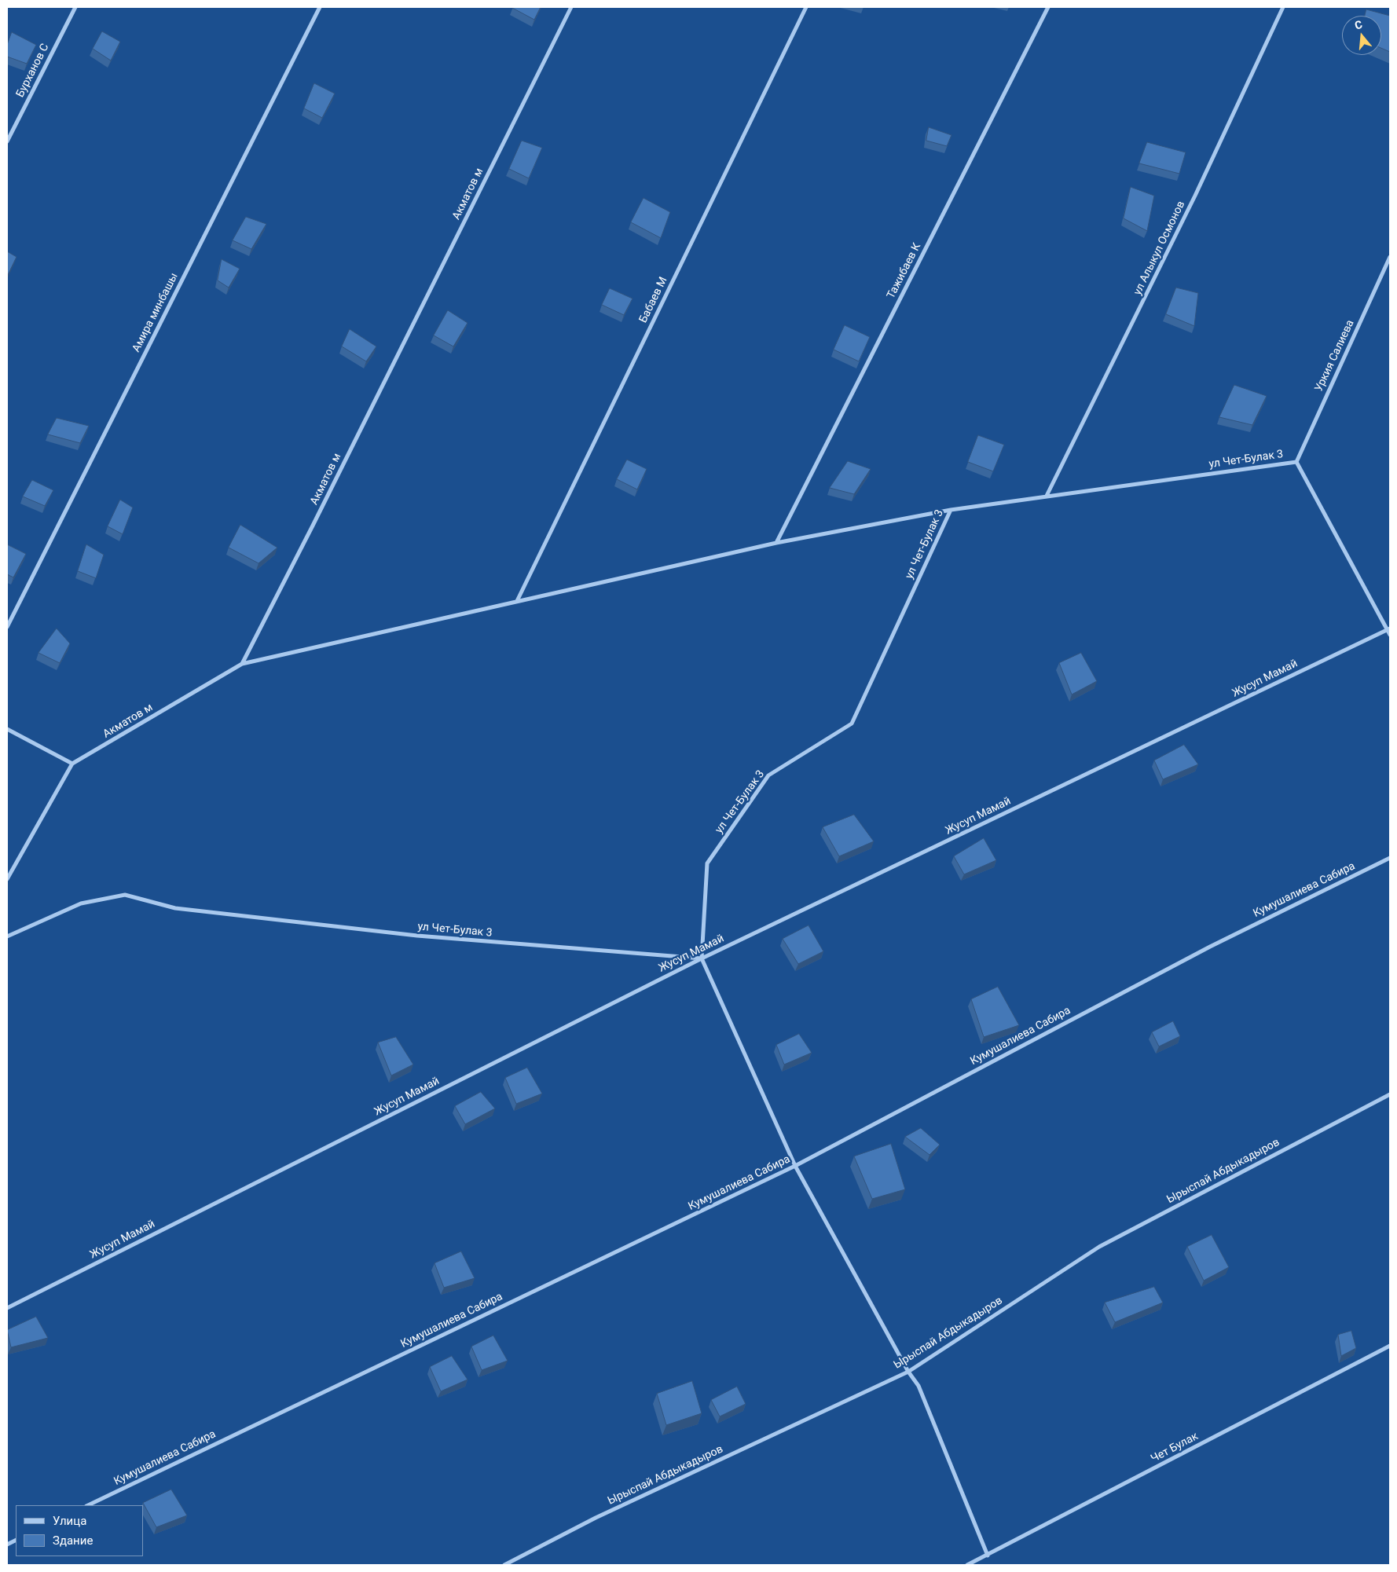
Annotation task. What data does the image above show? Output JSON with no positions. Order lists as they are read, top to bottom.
{
  "streets": {
    "street": [
      "Бурханов С",
      "Акматов м",
      "ул Алыкул Осмонов",
      "Тажибаев К",
      "Бабаев М",
      "Амира минбашы",
      "Уркия Салиева",
      "ул Чет-Булак 3",
      "Жусуп Мамай",
      "Кумушалиева Сабира",
      "Ырыспай Абдыкадыров",
      "Чет Булак"
    ]
  },
  "crossings": [
    ["ул Алыкул Осмонов", "ул Чет-Булак 3"],
    ["Уркия Салиева", "ул Чет-Булак 3"],
    ["ул Чет-Булак 3", "Жусуп Мамай"]
  ],
  "legend": ["Улица", "Здание"],
  "north": "top"
}
